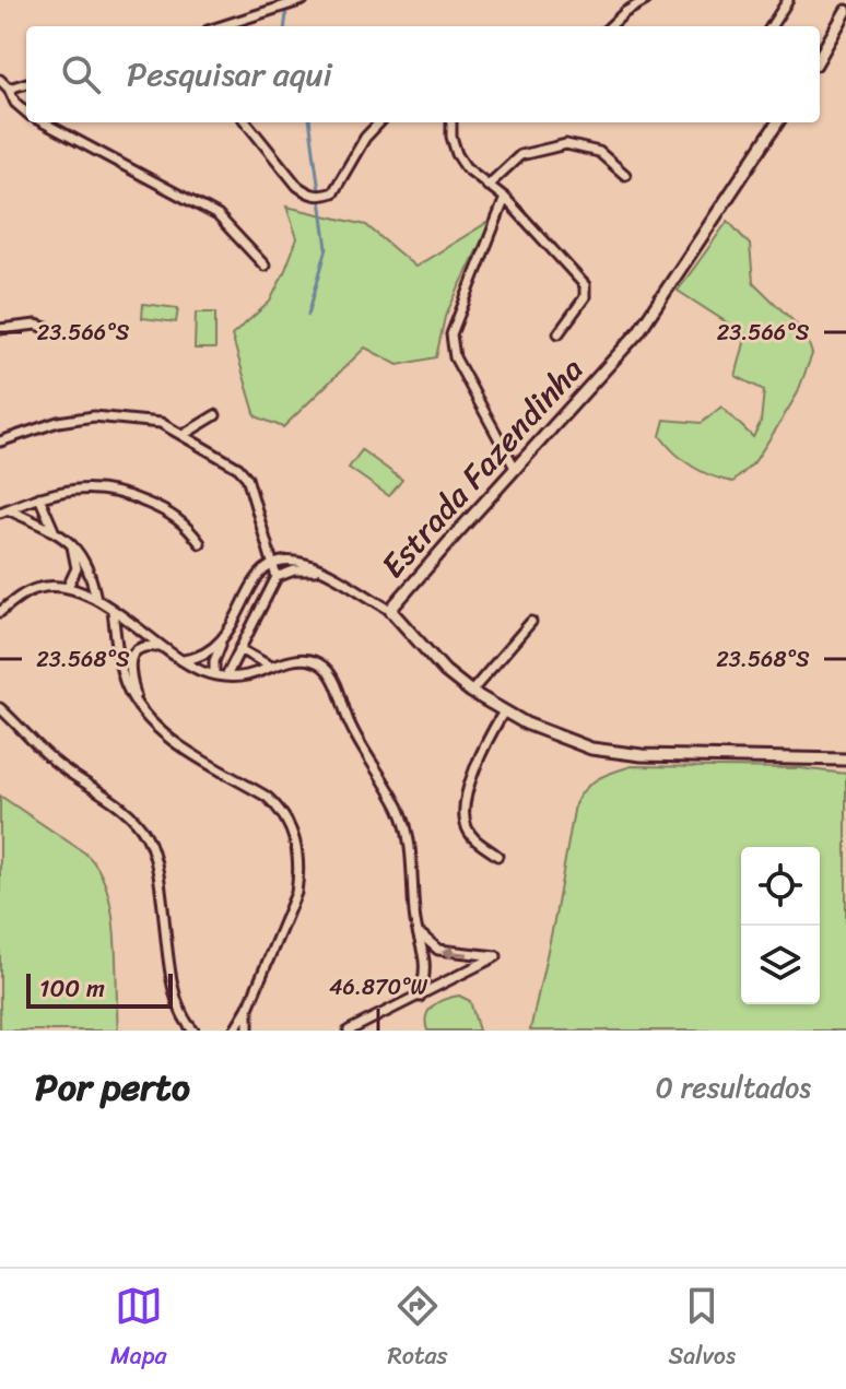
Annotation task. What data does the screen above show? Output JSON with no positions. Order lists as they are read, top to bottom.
{
  "streets": {
    "street": ["Estrada Fazendinha"]
  },
  "scale_bar": "100 m",
  "page": {
    "search": "Pesquisar aqui",
    "scale": "100 m",
    "heading": ["Por perto", "0 resultados"],
    "nav": ["Mapa", "Rotas", "Salvos"]
  },
  "coordinates": ["23.566°S", "23.568°S", "46.870°W"]
}
